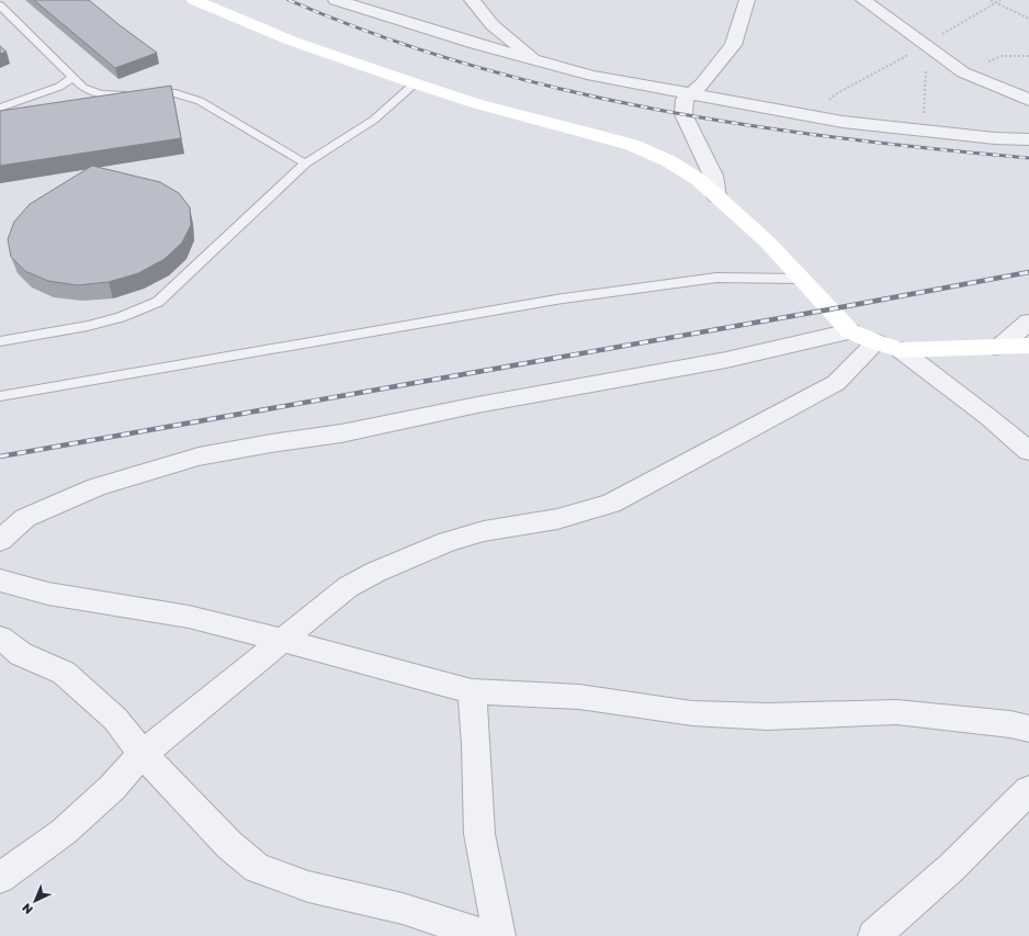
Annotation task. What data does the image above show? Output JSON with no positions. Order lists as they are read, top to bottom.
{
  "north": "bottom left"
}
